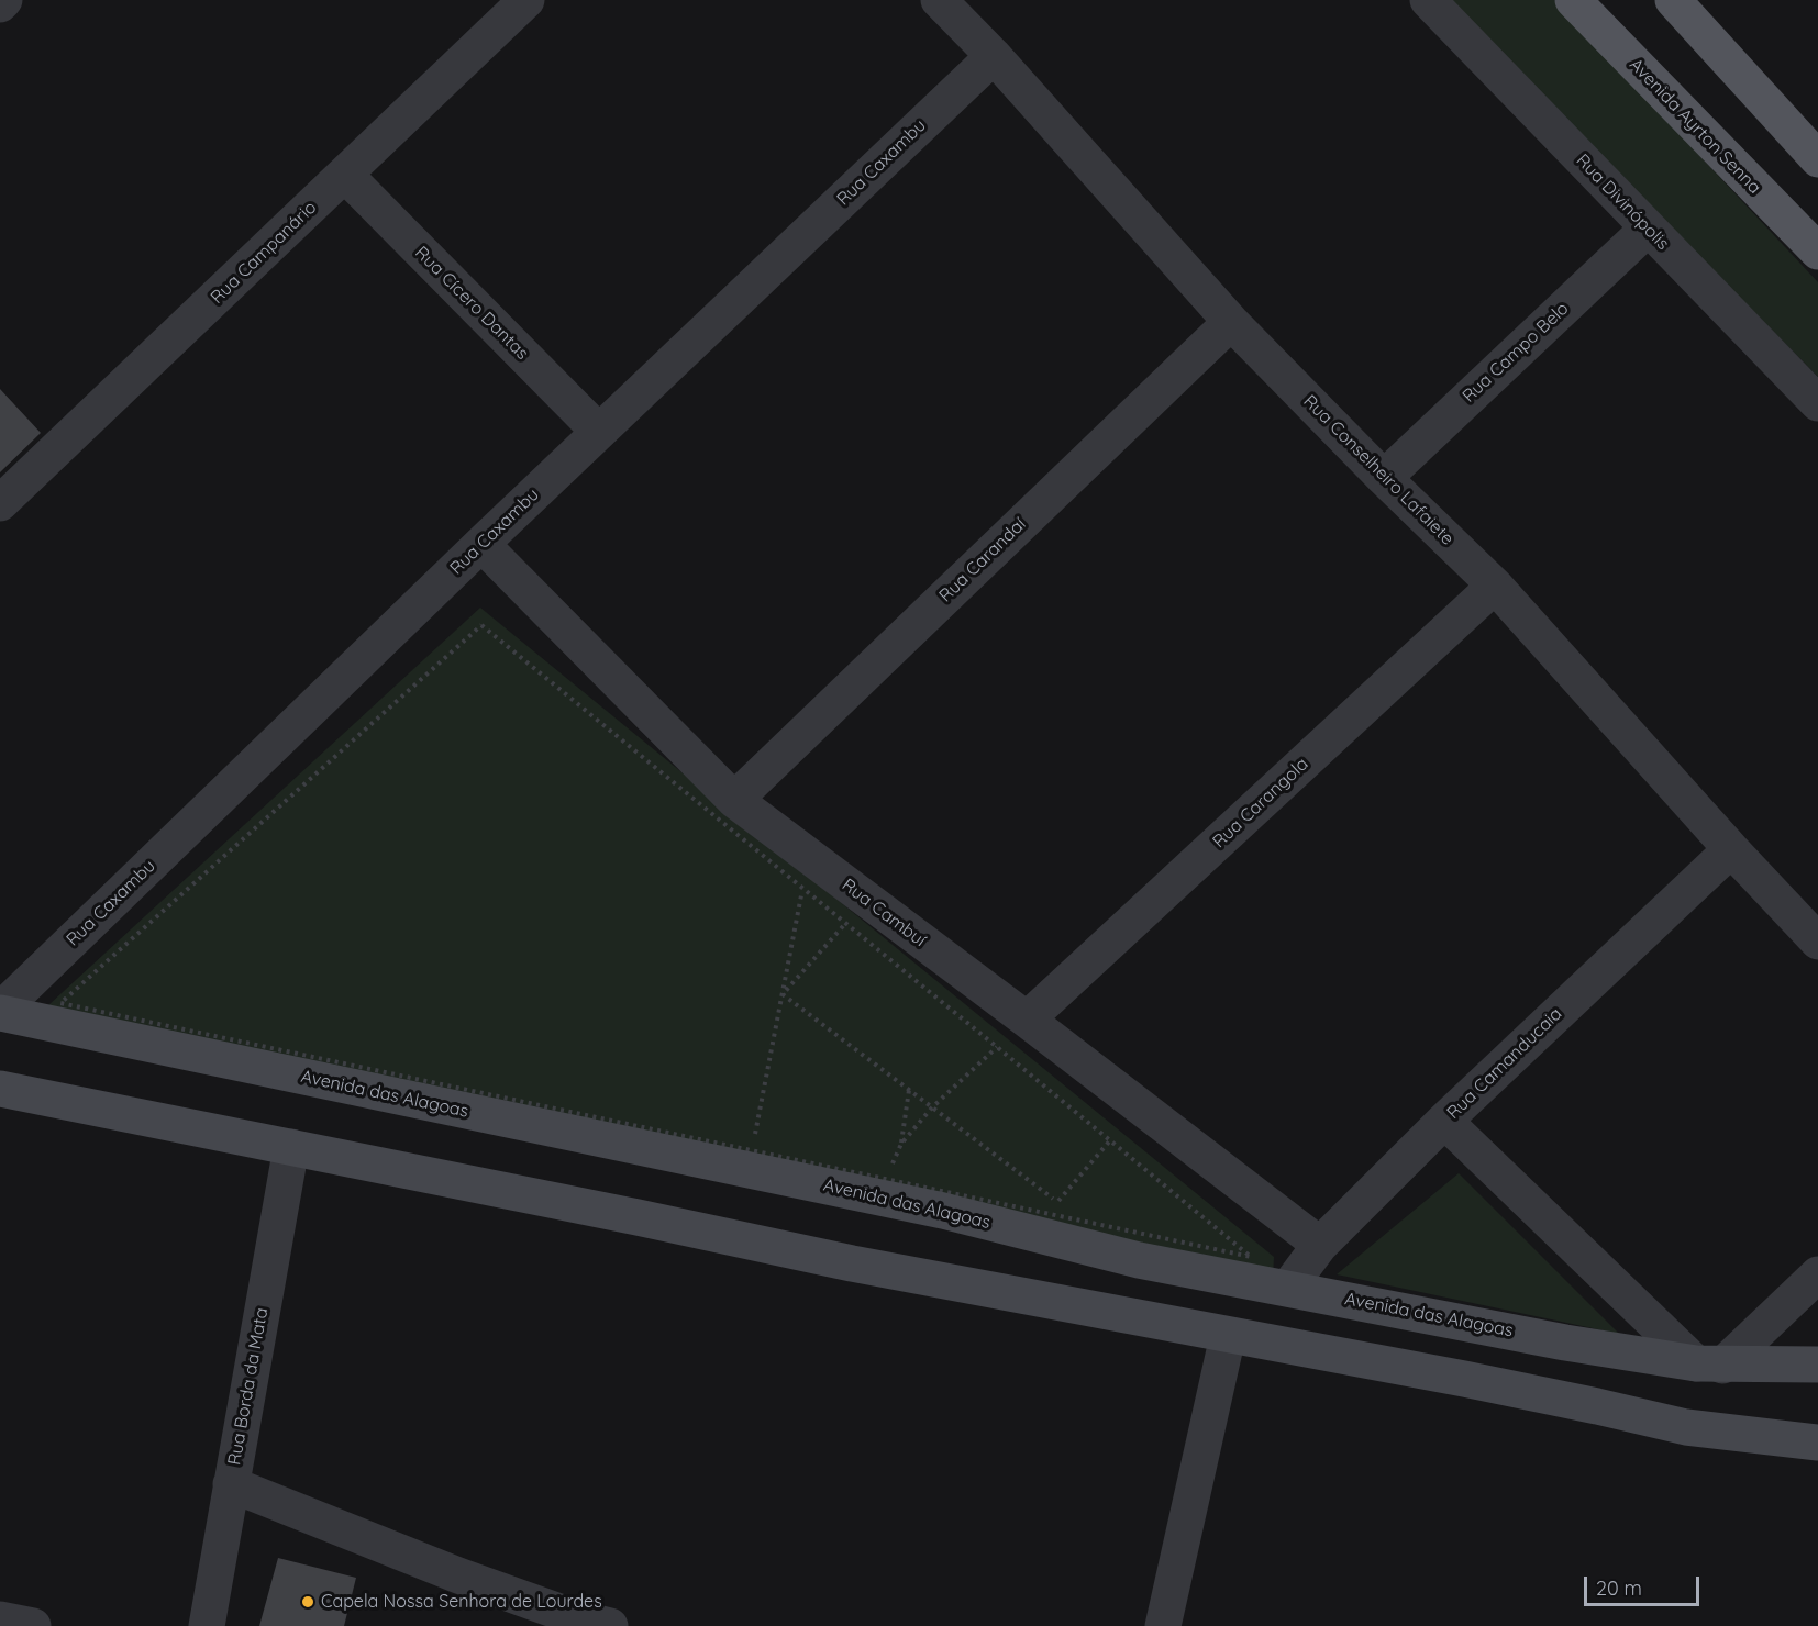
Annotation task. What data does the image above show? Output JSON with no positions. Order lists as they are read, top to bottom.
{
  "streets": {
    "main road": ["Avenida Ayrton Senna", "Avenida das Alagoas"],
    "street": [
      "Rua Caxambu",
      "Rua Divinópolis",
      "Rua Campanário",
      "Rua Cícero Dantas",
      "Rua Campo Belo",
      "Rua Conselheiro Lafaiete",
      "Rua Carandaí",
      "Rua Carangola",
      "Rua Cambuí",
      "Rua Camanducaia",
      "Rua Borda da Mata"
    ]
  },
  "crossings": [
    ["Rua Caxambu", "Rua Cícero Dantas"],
    ["Rua Caxambu", "Rua Conselheiro Lafaiete"],
    ["Rua Caxambu", "Rua Cambuí"],
    ["Rua Caxambu", "Avenida das Alagoas"],
    ["Rua Divinópolis", "Rua Campo Belo"],
    ["Rua Campanário", "Rua Cícero Dantas"],
    ["Rua Campo Belo", "Rua Conselheiro Lafaiete"],
    ["Rua Conselheiro Lafaiete", "Rua Carandaí"],
    ["Rua Conselheiro Lafaiete", "Rua Carangola"],
    ["Rua Conselheiro Lafaiete", "Rua Camanducaia"],
    ["Rua Carandaí", "Rua Cambuí"],
    ["Rua Carangola", "Rua Cambuí"],
    ["Rua Cambuí", "Rua Camanducaia"],
    ["Rua Camanducaia", "Avenida das Alagoas"]
  ],
  "places": ["Capela Nossa Senhora de Lourdes"],
  "scale_bar": "20 m"
}
